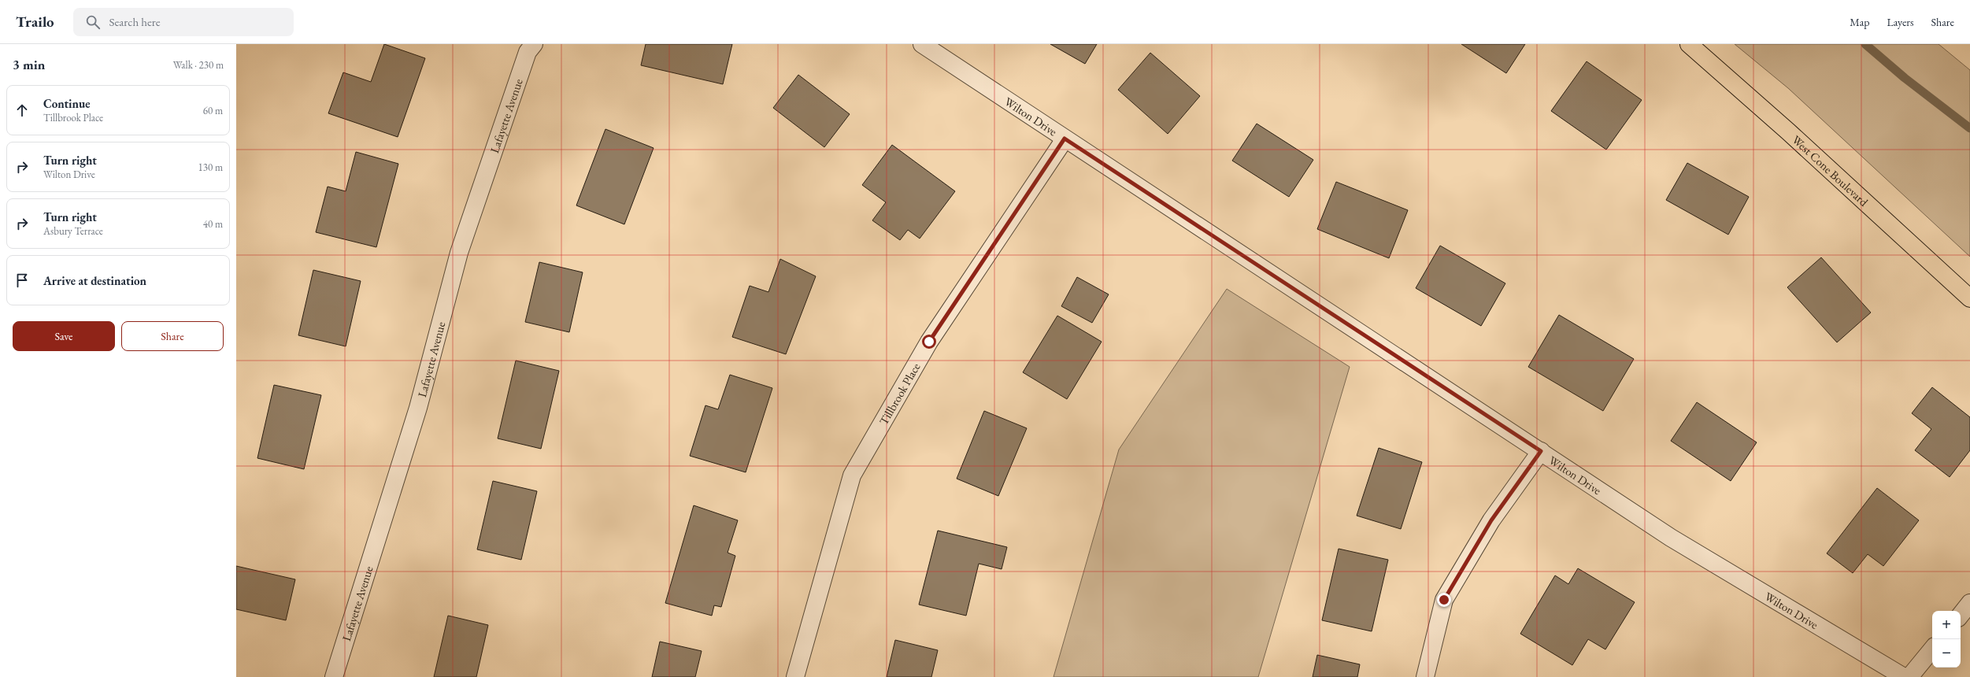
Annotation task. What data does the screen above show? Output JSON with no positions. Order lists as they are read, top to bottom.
{
  "streets": {
    "main road": ["West Cone Boulevard"],
    "street": ["Lafayette Avenue", "Wilton Drive", "Tillbrook Place"]
  },
  "crossings": [
    ["Wilton Drive", "Tillbrook Place"]
  ],
  "page": {
    "header": "Trailo",
    "search": "Search here",
    "nav": ["Map", "Layers", "Share"],
    "heading": ["3 min", "Walk · 230 m"],
    "list": [
      ["Continue", "Tillbrook Place", "60 m"],
      ["Turn right", "Wilton Drive", "130 m"],
      ["Turn right", "Asbury Terrace", "40 m"],
      "Arrive at destination"
    ],
    "buttons": ["Save", "Share"],
    "map_buttons": ["+", "−"]
  }
}
